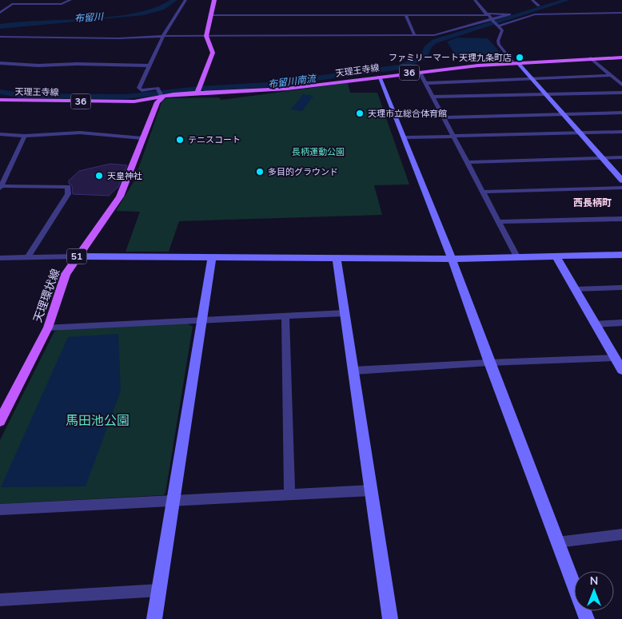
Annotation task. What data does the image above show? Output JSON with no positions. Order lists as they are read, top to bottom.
{
  "streets": {
    "main road": [
      "天理王寺線",
      "36",
      "51",
      "天理環状線"
    ]
  },
  "crossings": [
    ["天理王寺線", "天理環状線"]
  ],
  "districts": ["西長柄町"],
  "water": ["布留川", "布留川南流"],
  "parks": ["長柄運動公園", "馬田池公園"],
  "places": [
    "ファミリーマート天理九条町店",
    "天理市立総合体育館",
    "テニスコート",
    "多目的グラウンド",
    "天皇神社"
  ],
  "north": "top"
}
